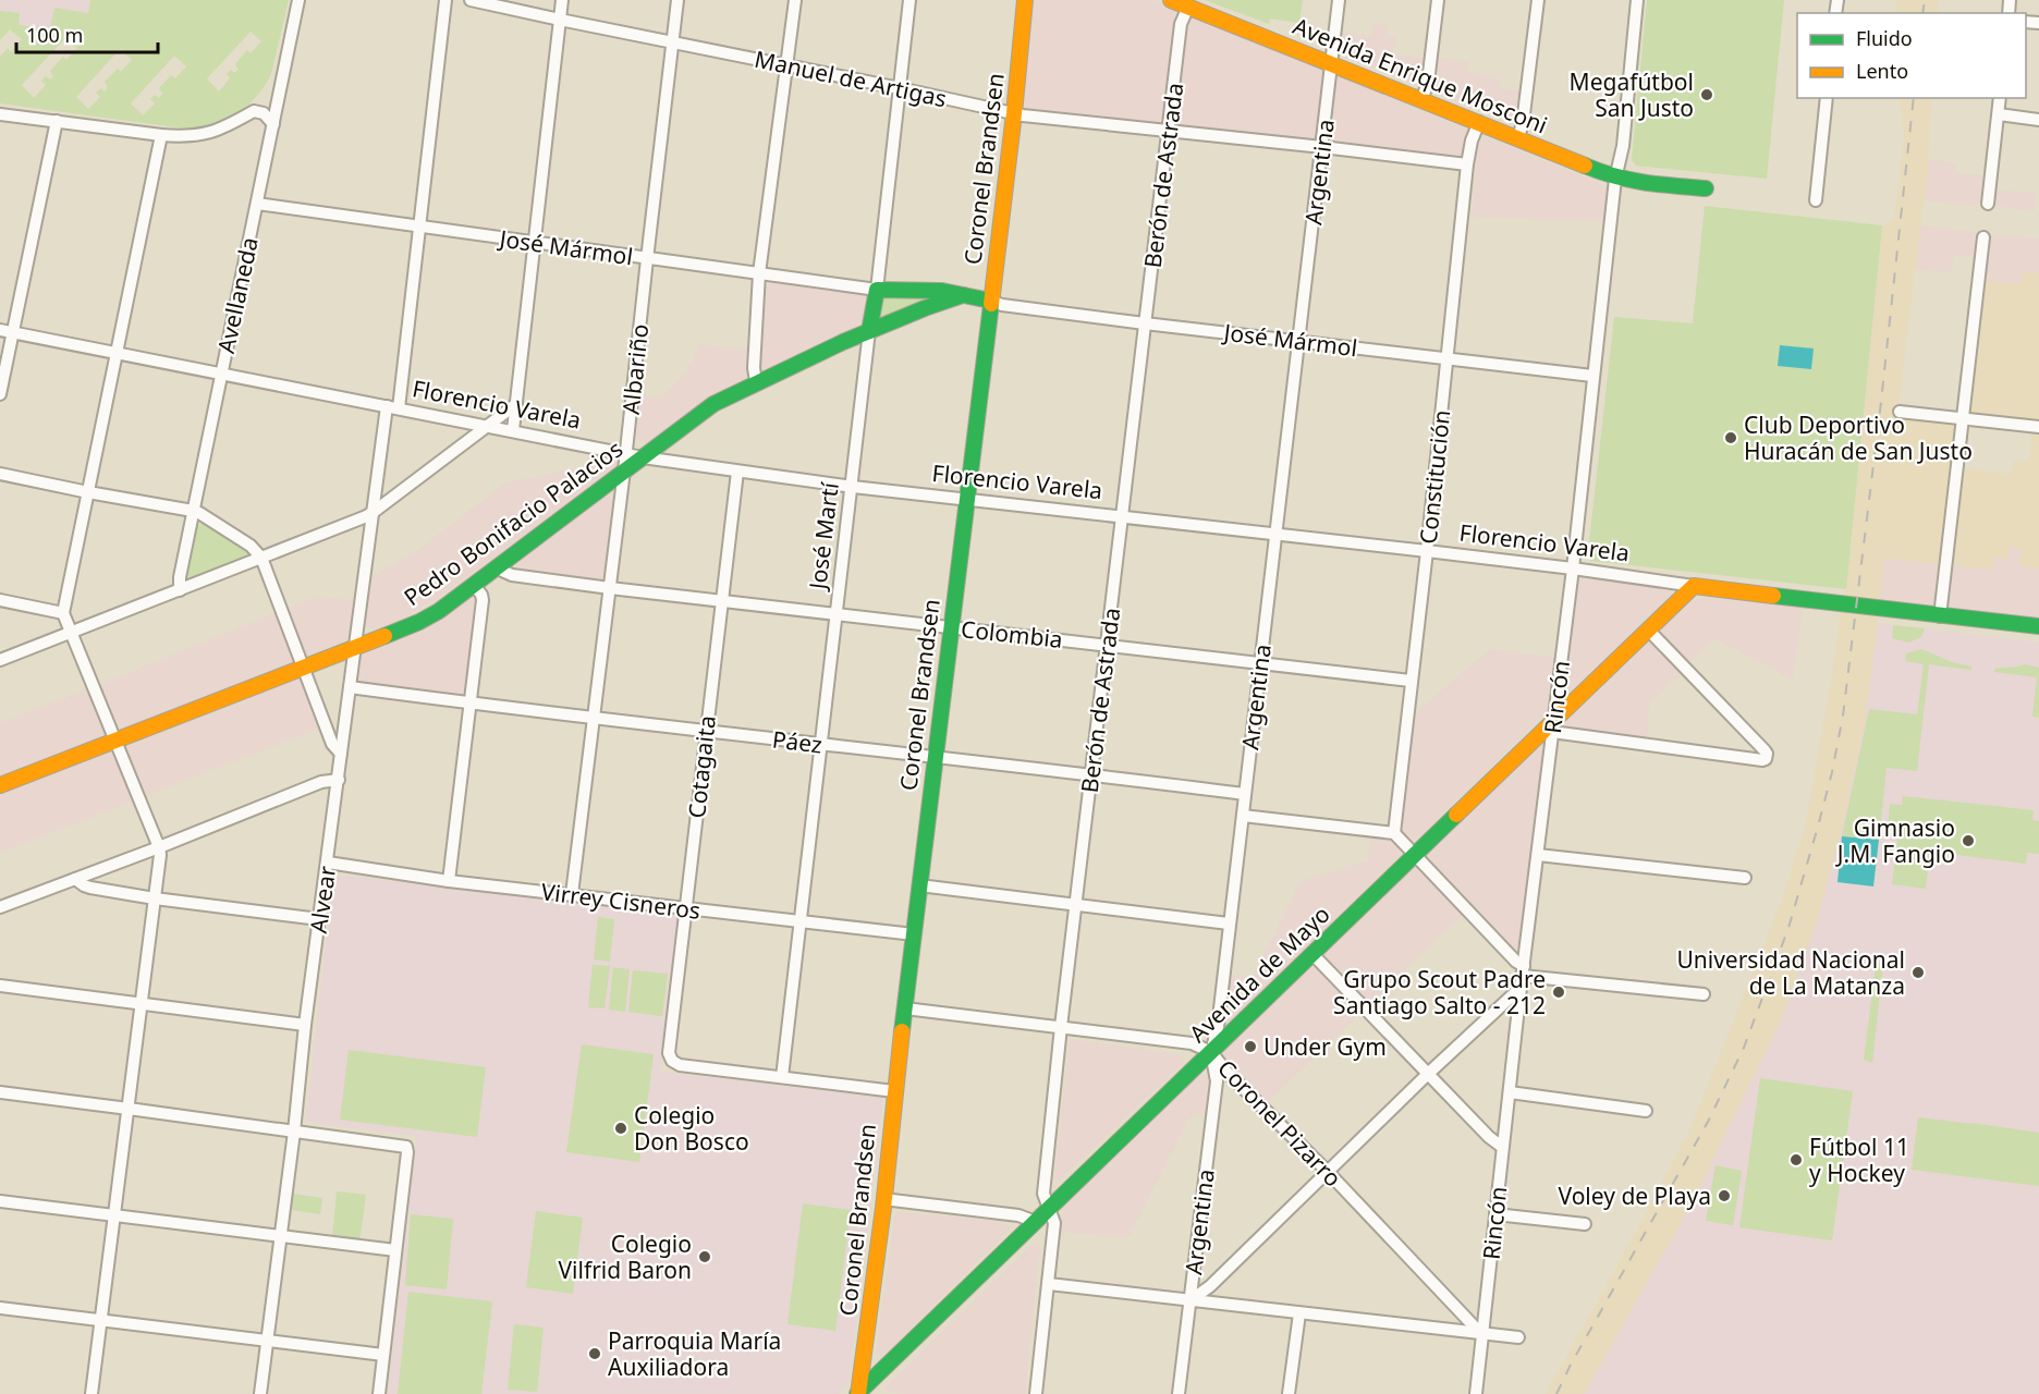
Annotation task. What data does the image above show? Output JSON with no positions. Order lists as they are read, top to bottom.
{
  "streets": {
    "street": [
      "Avenida Enrique Mosconi",
      "Manuel de Artigas",
      "Coronel Brandsen",
      "Argentina",
      "Berón de Astrada",
      "José Mármol",
      "Avellaneda",
      "Albariño",
      "Florencio Varela",
      "Constitución",
      "Pedro Bonifacio Palacios",
      "José Martí",
      "Colombia",
      "Rincón",
      "Páez",
      "Cotagaita",
      "Alvear",
      "Virrey Cisneros",
      "Avenida de Mayo",
      "Coronel Pizarro"
    ]
  },
  "crossings": [
    ["Avenida Enrique Mosconi", "Argentina"],
    ["Avenida Enrique Mosconi", "Berón de Astrada"],
    ["Avenida Enrique Mosconi", "Constitución"],
    ["Avenida Enrique Mosconi", "Rincón"],
    ["Manuel de Artigas", "Coronel Brandsen"],
    ["Manuel de Artigas", "Argentina"],
    ["Manuel de Artigas", "Berón de Astrada"],
    ["Manuel de Artigas", "Albariño"],
    ["Manuel de Artigas", "Constitución"],
    ["Manuel de Artigas", "José Martí"],
    ["Coronel Brandsen", "José Mármol"],
    ["Coronel Brandsen", "Florencio Varela"],
    ["Coronel Brandsen", "Pedro Bonifacio Palacios"],
    ["Coronel Brandsen", "Colombia"],
    ["Coronel Brandsen", "Páez"],
    ["Coronel Brandsen", "Virrey Cisneros"],
    ["Coronel Brandsen", "Avenida de Mayo"],
    ["Coronel Brandsen", "Coronel Pizarro"],
    ["Argentina", "José Mármol"],
    ["Argentina", "Florencio Varela"],
    ["Argentina", "Colombia"],
    ["Argentina", "Páez"],
    ["Argentina", "Avenida de Mayo"],
    ["Argentina", "Coronel Pizarro"],
    ["Berón de Astrada", "José Mármol"],
    ["Berón de Astrada", "Florencio Varela"],
    ["Berón de Astrada", "Colombia"],
    ["Berón de Astrada", "Páez"],
    ["Berón de Astrada", "Avenida de Mayo"],
    ["Berón de Astrada", "Coronel Pizarro"],
    ["José Mármol", "Avellaneda"],
    ["José Mármol", "Albariño"],
    ["José Mármol", "Constitución"],
    ["José Mármol", "Pedro Bonifacio Palacios"],
    ["José Mármol", "José Martí"],
    ["José Mármol", "Rincón"],
    ["José Mármol", "Alvear"],
    ["Avellaneda", "Florencio Varela"],
    ["Albariño", "Florencio Varela"],
    ["Albariño", "Pedro Bonifacio Palacios"],
    ["Albariño", "Colombia"],
    ["Albariño", "Páez"],
    ["Albariño", "Virrey Cisneros"],
    ["Florencio Varela", "Constitución"],
    ["Florencio Varela", "Pedro Bonifacio Palacios"],
    ["Florencio Varela", "José Martí"],
    ["Florencio Varela", "Rincón"],
    ["Florencio Varela", "Cotagaita"],
    ["Florencio Varela", "Alvear"],
    ["Florencio Varela", "Avenida de Mayo"],
    ["Constitución", "Colombia"],
    ["Pedro Bonifacio Palacios", "José Martí"],
    ["Pedro Bonifacio Palacios", "Colombia"],
    ["Pedro Bonifacio Palacios", "Alvear"],
    ["José Martí", "Colombia"],
    ["José Martí", "Páez"],
    ["José Martí", "Cotagaita"],
    ["José Martí", "Virrey Cisneros"],
    ["Colombia", "Cotagaita"],
    ["Rincón", "Avenida de Mayo"],
    ["Rincón", "Coronel Pizarro"],
    ["Páez", "Cotagaita"],
    ["Páez", "Alvear"],
    ["Cotagaita", "Virrey Cisneros"],
    ["Alvear", "Virrey Cisneros"],
    ["Avenida de Mayo", "Coronel Pizarro"]
  ],
  "places": [
    "Megafútbol San Justo",
    "Club Deportivo Huracán de San Justo",
    "Gimnasio J.M. Fangio",
    "Universidad Nacional de La Matanza",
    "Grupo Scout Padre Santiago Salto - 212",
    "Under Gym",
    "Colegio Don Bosco",
    "Fútbol 11 y Hockey",
    "Voley de Playa",
    "Colegio Vilfrid Baron",
    "Parroquia María Auxiliadora"
  ],
  "legend": ["Fluido", "Lento"],
  "scale_bar": "100 m"
}
